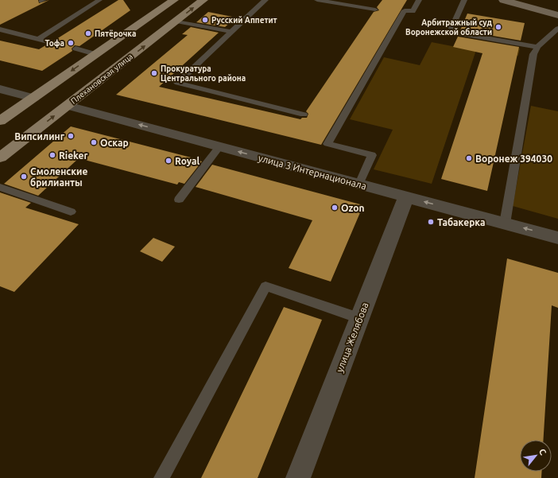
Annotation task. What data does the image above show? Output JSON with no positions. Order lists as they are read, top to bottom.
{
  "streets": {
    "main road": ["Плехановская улица"],
    "street": ["улица 3 Интернационала", "улица Желябова"]
  },
  "crossings": [
    ["Плехановская улица", "улица 3 Интернационала"],
    ["улица 3 Интернационала", "улица Желябова"]
  ],
  "one_way": ["улица 3 Интернационала"],
  "places": [
    "Русский Аппетит",
    "Арбитражный суд Воронежской области",
    "Пятёрочка",
    "Тофа",
    "Прокуратура Центрального района",
    "Випсилинг",
    "Оскар",
    "Rieker",
    "Воронеж 394030",
    "Royal",
    "Смоленские брилианты",
    "Ozon",
    "Табакерка"
  ],
  "north": "top right"
}
